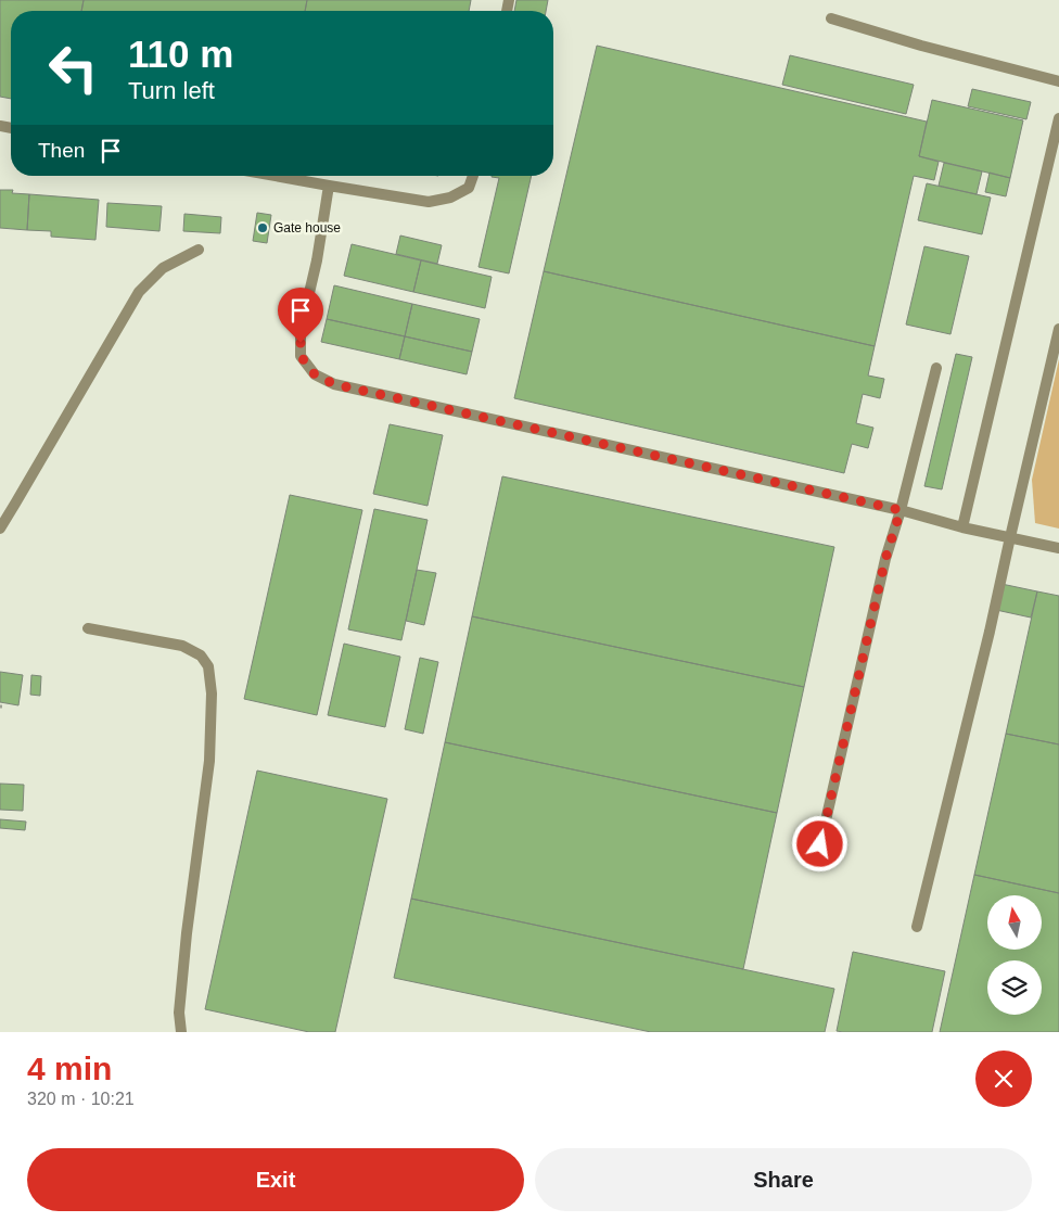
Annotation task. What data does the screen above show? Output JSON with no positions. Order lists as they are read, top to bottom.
{
  "places": ["Gate house"],
  "north": "top",
  "page": {
    "turn": ["110 m", "Turn left"],
    "then": "Then",
    "heading": ["4 min", "320 m · 10:21"],
    "buttons": ["Exit", "Share"]
  }
}
